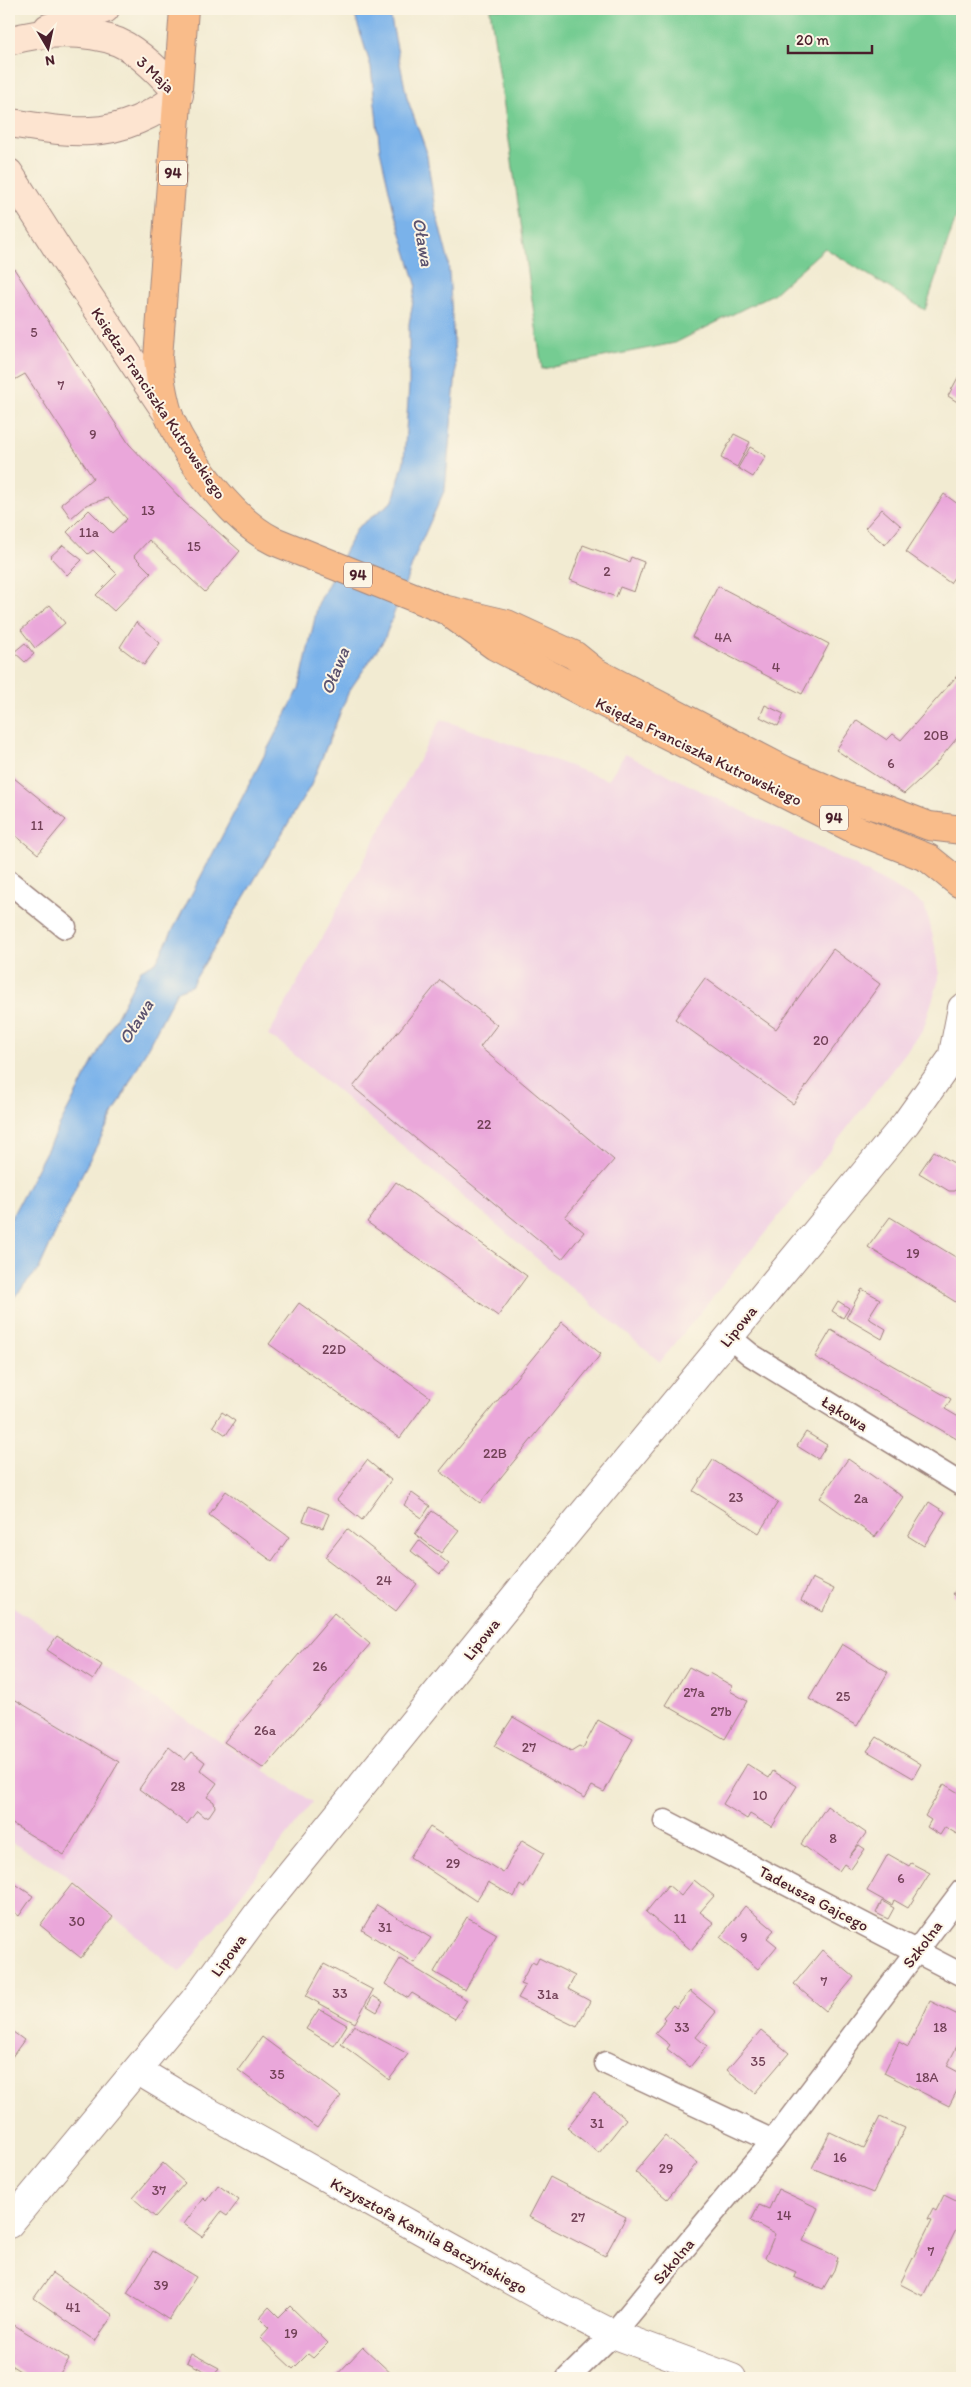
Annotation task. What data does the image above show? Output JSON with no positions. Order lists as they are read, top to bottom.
{
  "streets": {
    "main road": ["3 Maja", "94", "Księdza Franciszka Kutrowskiego"],
    "street": [
      "Lipowa",
      "Łąkowa",
      "Tadeusza Gajcego",
      "Szkolna",
      "Krzysztofa Kamila Baczyńskiego"
    ]
  },
  "crossings": [
    ["3 Maja", "94"],
    ["94", "Księdza Franciszka Kutrowskiego"],
    ["Lipowa", "Łąkowa"],
    ["Lipowa", "Krzysztofa Kamila Baczyńskiego"],
    ["Tadeusza Gajcego", "Szkolna"],
    ["Szkolna", "Krzysztofa Kamila Baczyńskiego"]
  ],
  "water": ["Oława"],
  "house_numbers": [
    "5",
    "7",
    "9",
    "13",
    "11a",
    "15",
    "2",
    "4A",
    "4",
    "20B",
    "6",
    "11",
    "20",
    "22",
    "19",
    "22D",
    "22B",
    "23",
    "2a",
    "24",
    "26",
    "27a",
    "25",
    "27b",
    "26a",
    "27",
    "28",
    "10",
    "8",
    "29",
    "6",
    "11",
    "30",
    "31",
    "9",
    "7",
    "33",
    "31a",
    "33",
    "18",
    "35",
    "35",
    "18A",
    "31",
    "16",
    "29",
    "37",
    "14",
    "27",
    "7",
    "39",
    "41",
    "19"
  ],
  "scale_bar": "20 m",
  "north": "bottom"
}
